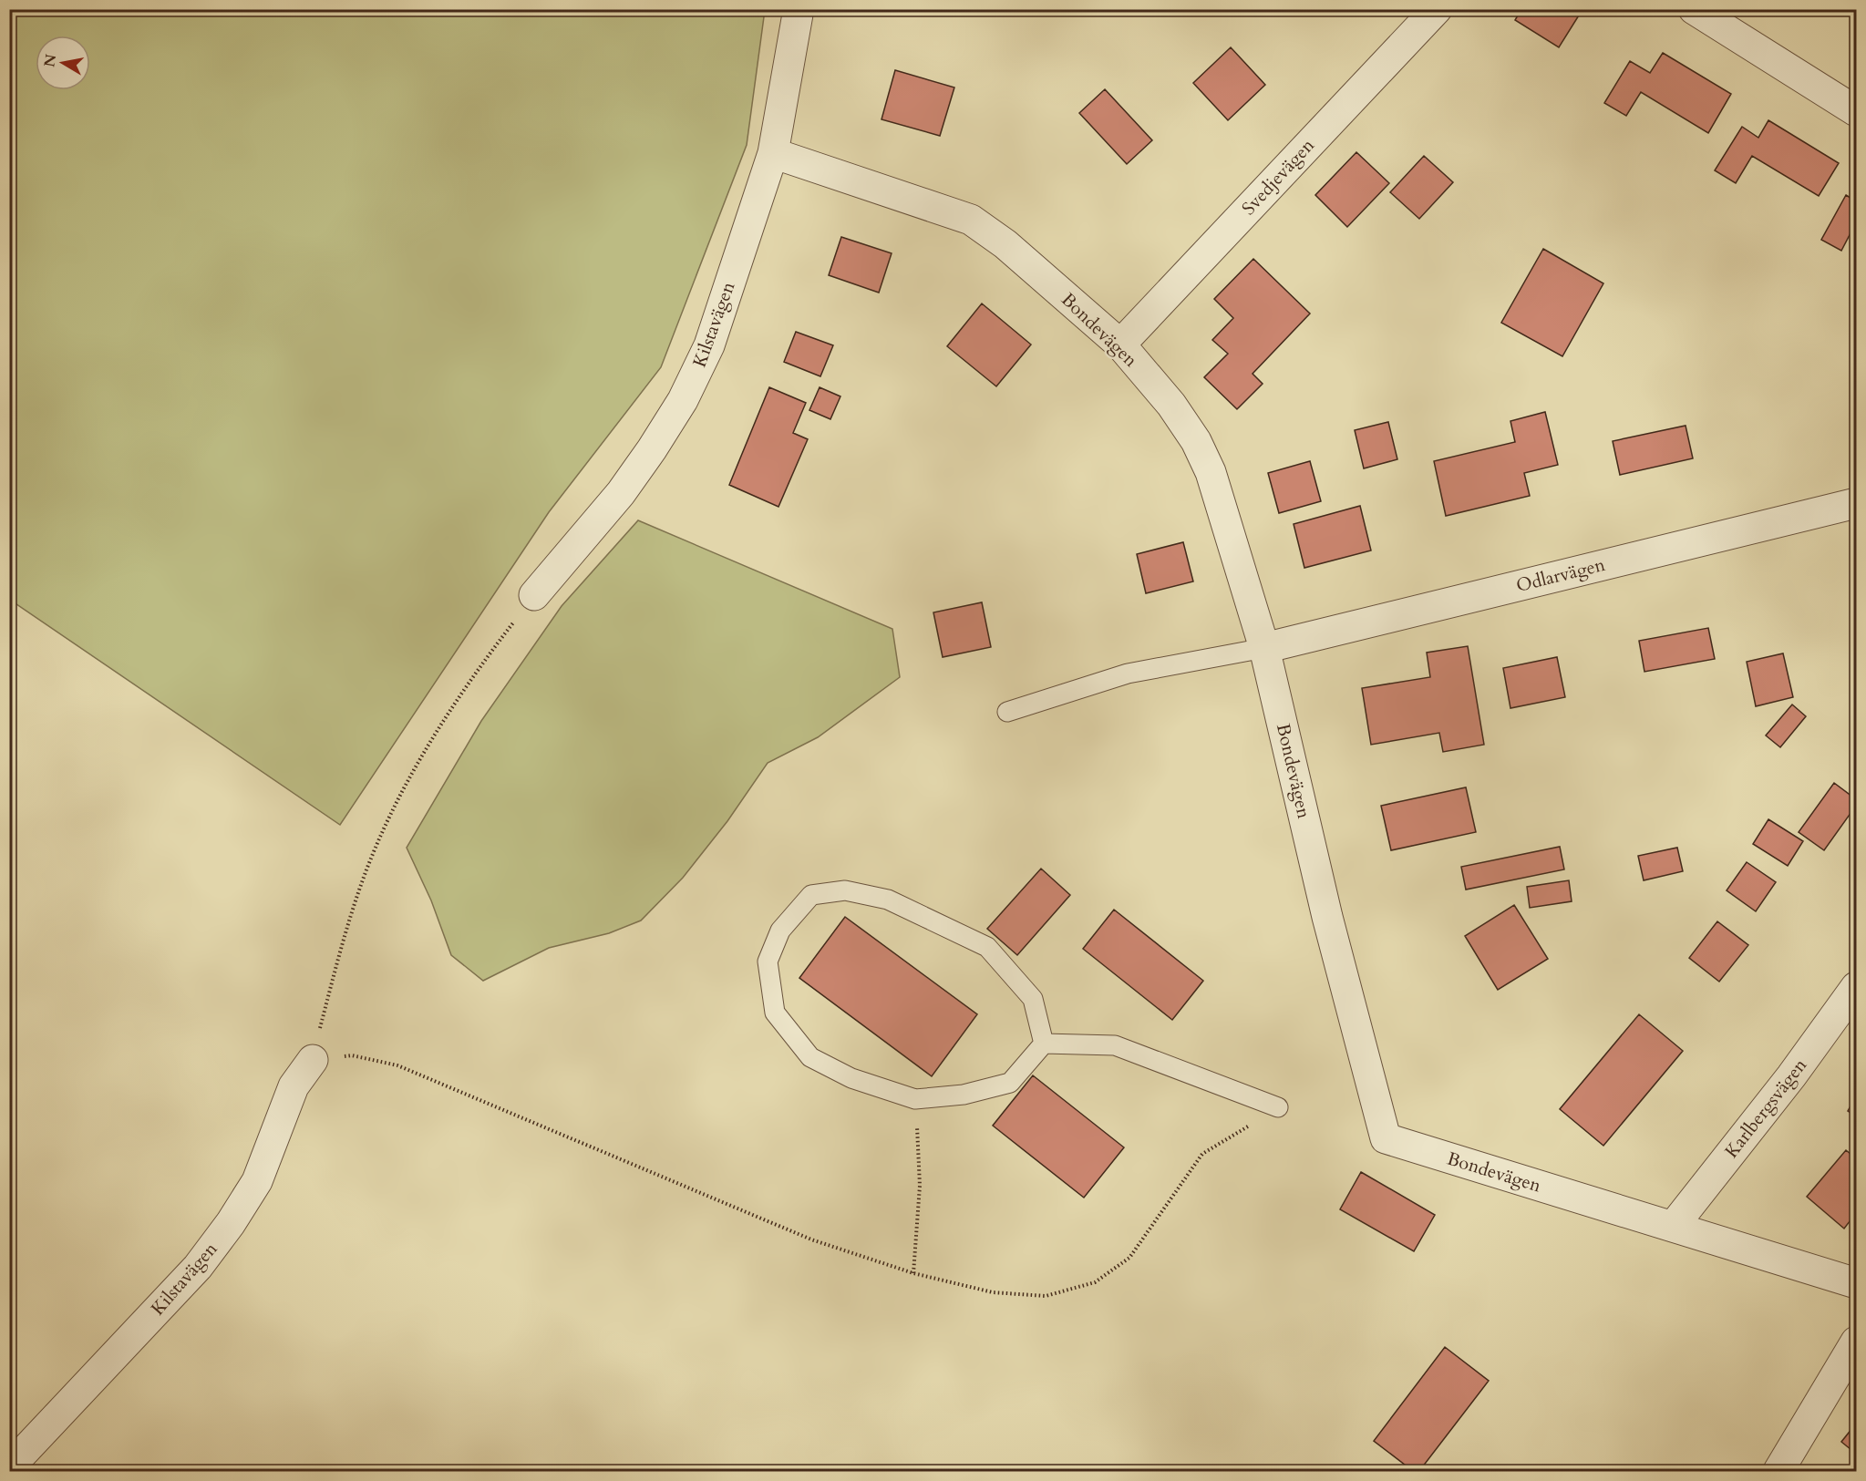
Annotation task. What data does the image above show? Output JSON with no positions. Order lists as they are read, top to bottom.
{
  "streets": {
    "street": [
      "Svedjevägen",
      "Kilstavägen",
      "Bondevägen",
      "Odlarvägen",
      "Karlbergsvägen"
    ]
  },
  "crossings": [
    ["Svedjevägen", "Bondevägen"],
    ["Kilstavägen", "Bondevägen"],
    ["Bondevägen", "Odlarvägen"],
    ["Bondevägen", "Karlbergsvägen"]
  ],
  "north": "left"
}
